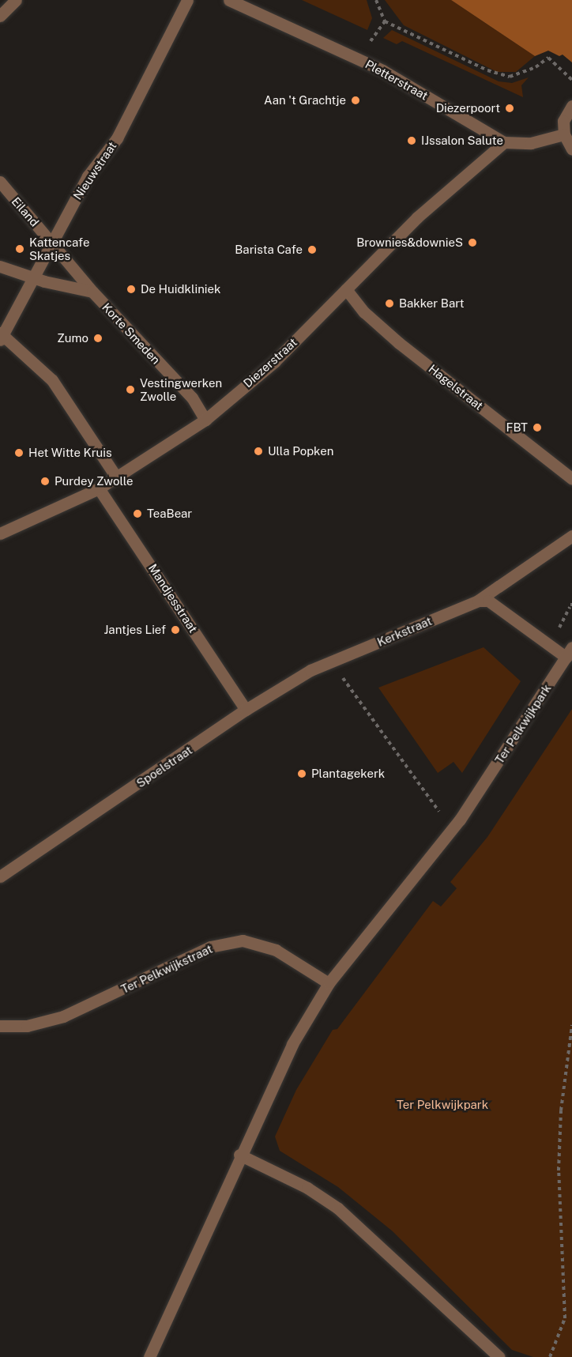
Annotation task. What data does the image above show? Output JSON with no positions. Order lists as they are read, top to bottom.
{
  "streets": {
    "street": [
      "Pletterstraat",
      "Nieuwstraat",
      "Eiland",
      "Korte Smeden",
      "Diezerstraat",
      "Hagelstraat",
      "Mandjesstraat",
      "Kerkstraat",
      "Ter Pelkwijkpark",
      "Spoelstraat",
      "Ter Pelkwijkstraat"
    ]
  },
  "crossings": [
    ["Pletterstraat", "Diezerstraat"],
    ["Nieuwstraat", "Eiland"],
    ["Nieuwstraat", "Korte Smeden"],
    ["Eiland", "Korte Smeden"],
    ["Korte Smeden", "Diezerstraat"],
    ["Diezerstraat", "Hagelstraat"],
    ["Diezerstraat", "Mandjesstraat"],
    ["Mandjesstraat", "Spoelstraat"],
    ["Kerkstraat", "Spoelstraat"],
    ["Ter Pelkwijkpark", "Ter Pelkwijkstraat"]
  ],
  "parks": ["Ter Pelkwijkpark"],
  "places": [
    "Aan 't Grachtje",
    "Diezerpoort",
    "IJssalon Salute",
    "Brownies&downieS",
    "Kattencafe Skatjes",
    "Barista Cafe",
    "De Huidkliniek",
    "Bakker Bart",
    "Zumo",
    "Vestingwerken Zwolle",
    "FBT",
    "Ulla Popken",
    "Het Witte Kruis",
    "Purdey Zwolle",
    "TeaBear",
    "Jantjes Lief",
    "Plantagekerk"
  ]
}
